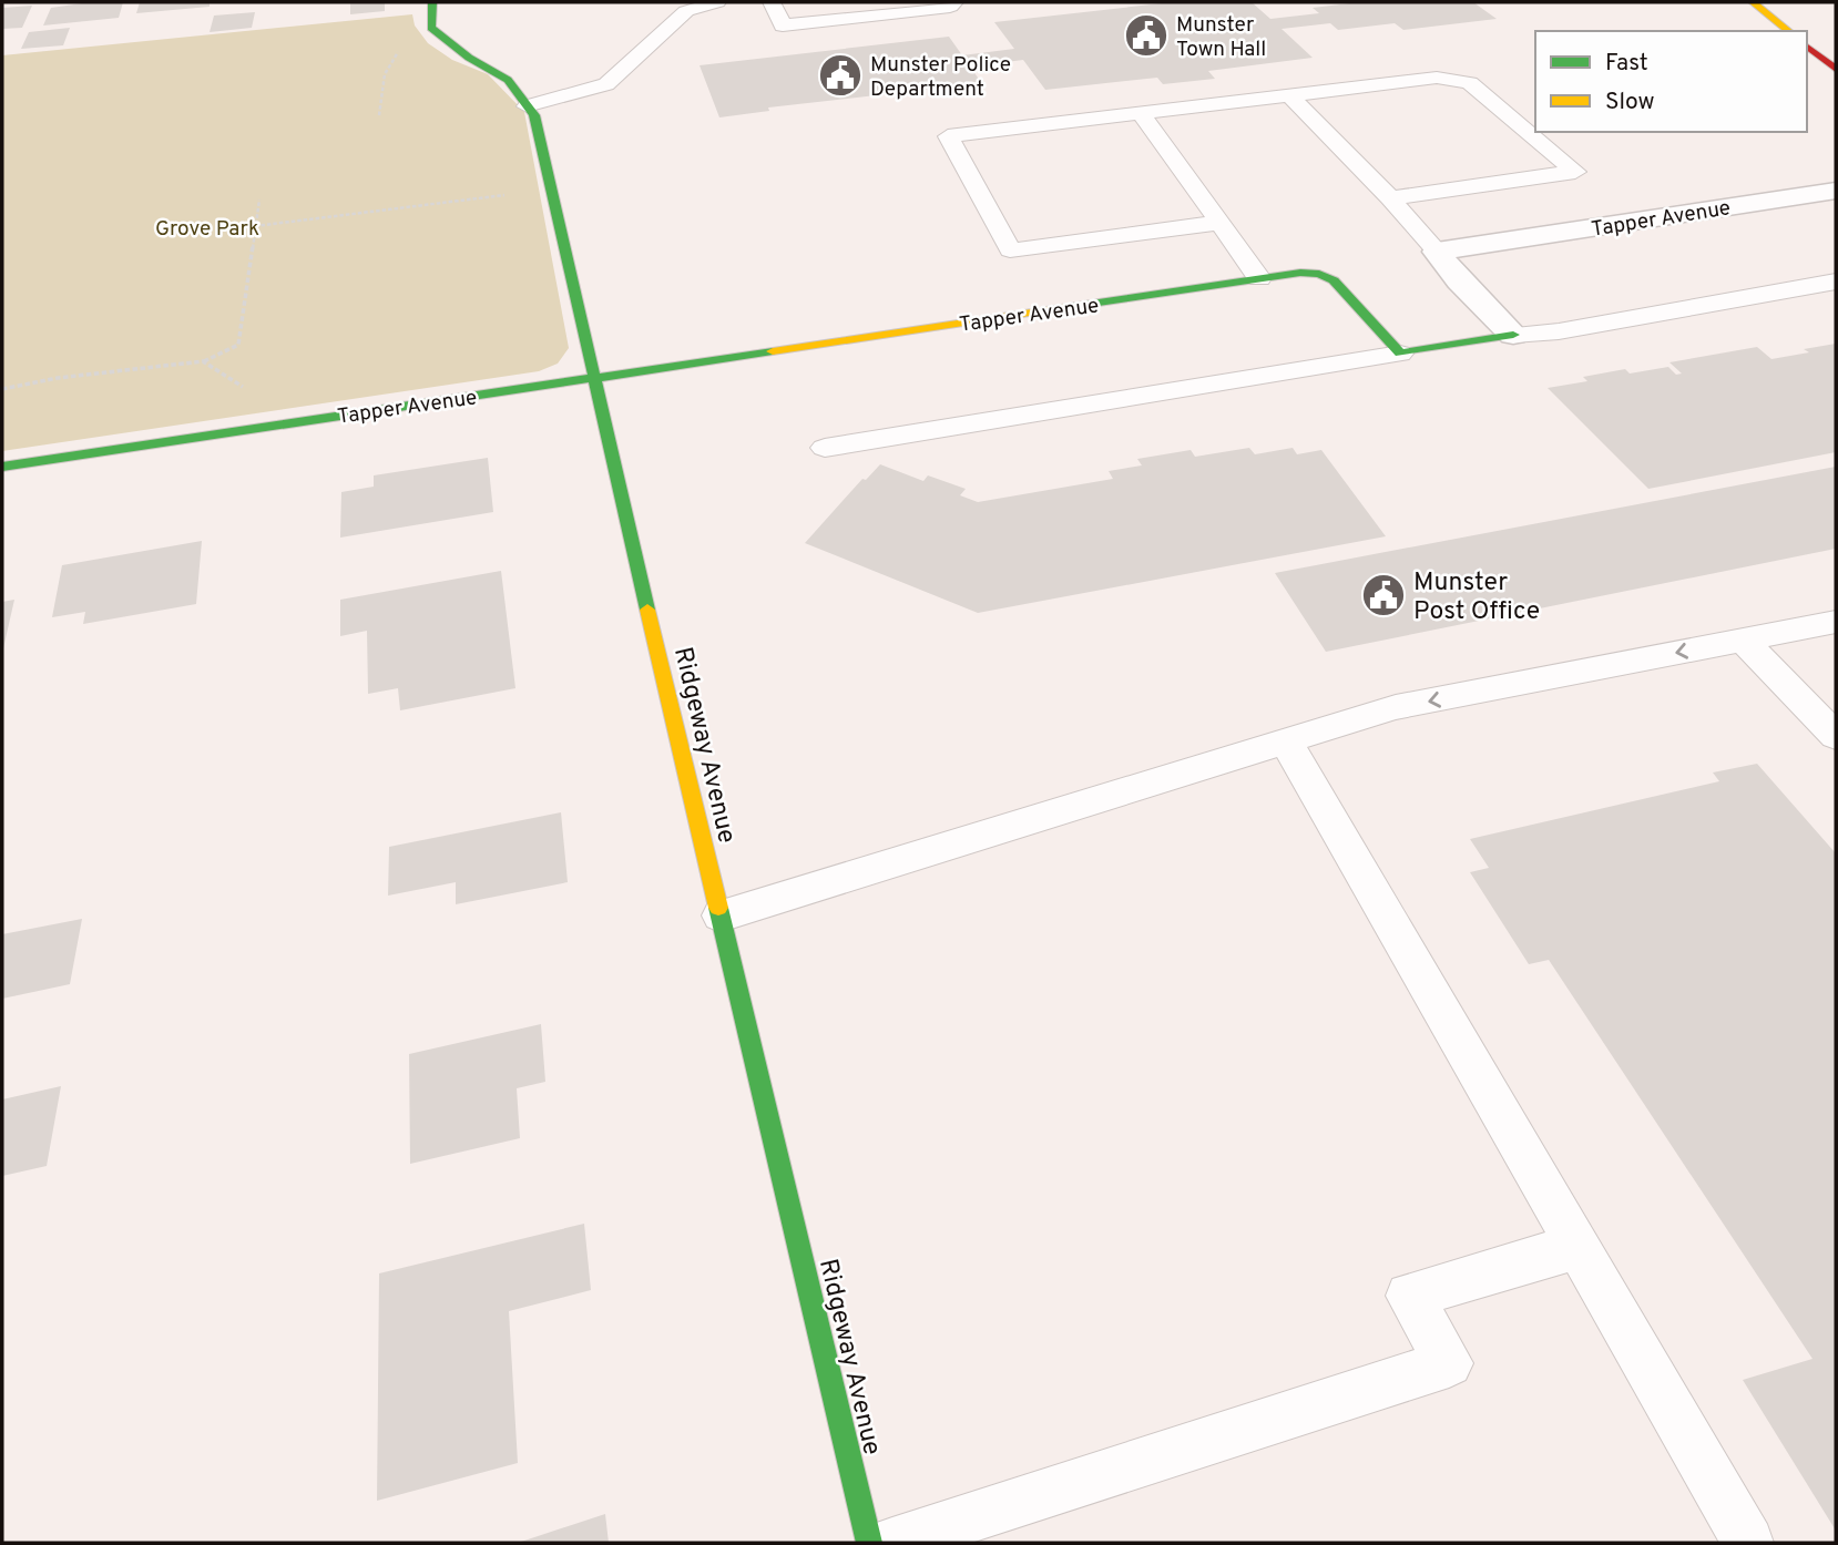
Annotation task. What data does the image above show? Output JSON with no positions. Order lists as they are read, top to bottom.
{
  "streets": {
    "street": ["Tapper Avenue", "Ridgeway Avenue"]
  },
  "crossings": [
    ["Tapper Avenue", "Ridgeway Avenue"]
  ],
  "parks": ["Grove Park"],
  "places": {
    "public building": ["Munster Town Hall", "Munster Police Department", "Munster Post Office"]
  },
  "legend": ["Fast", "Slow"]
}
